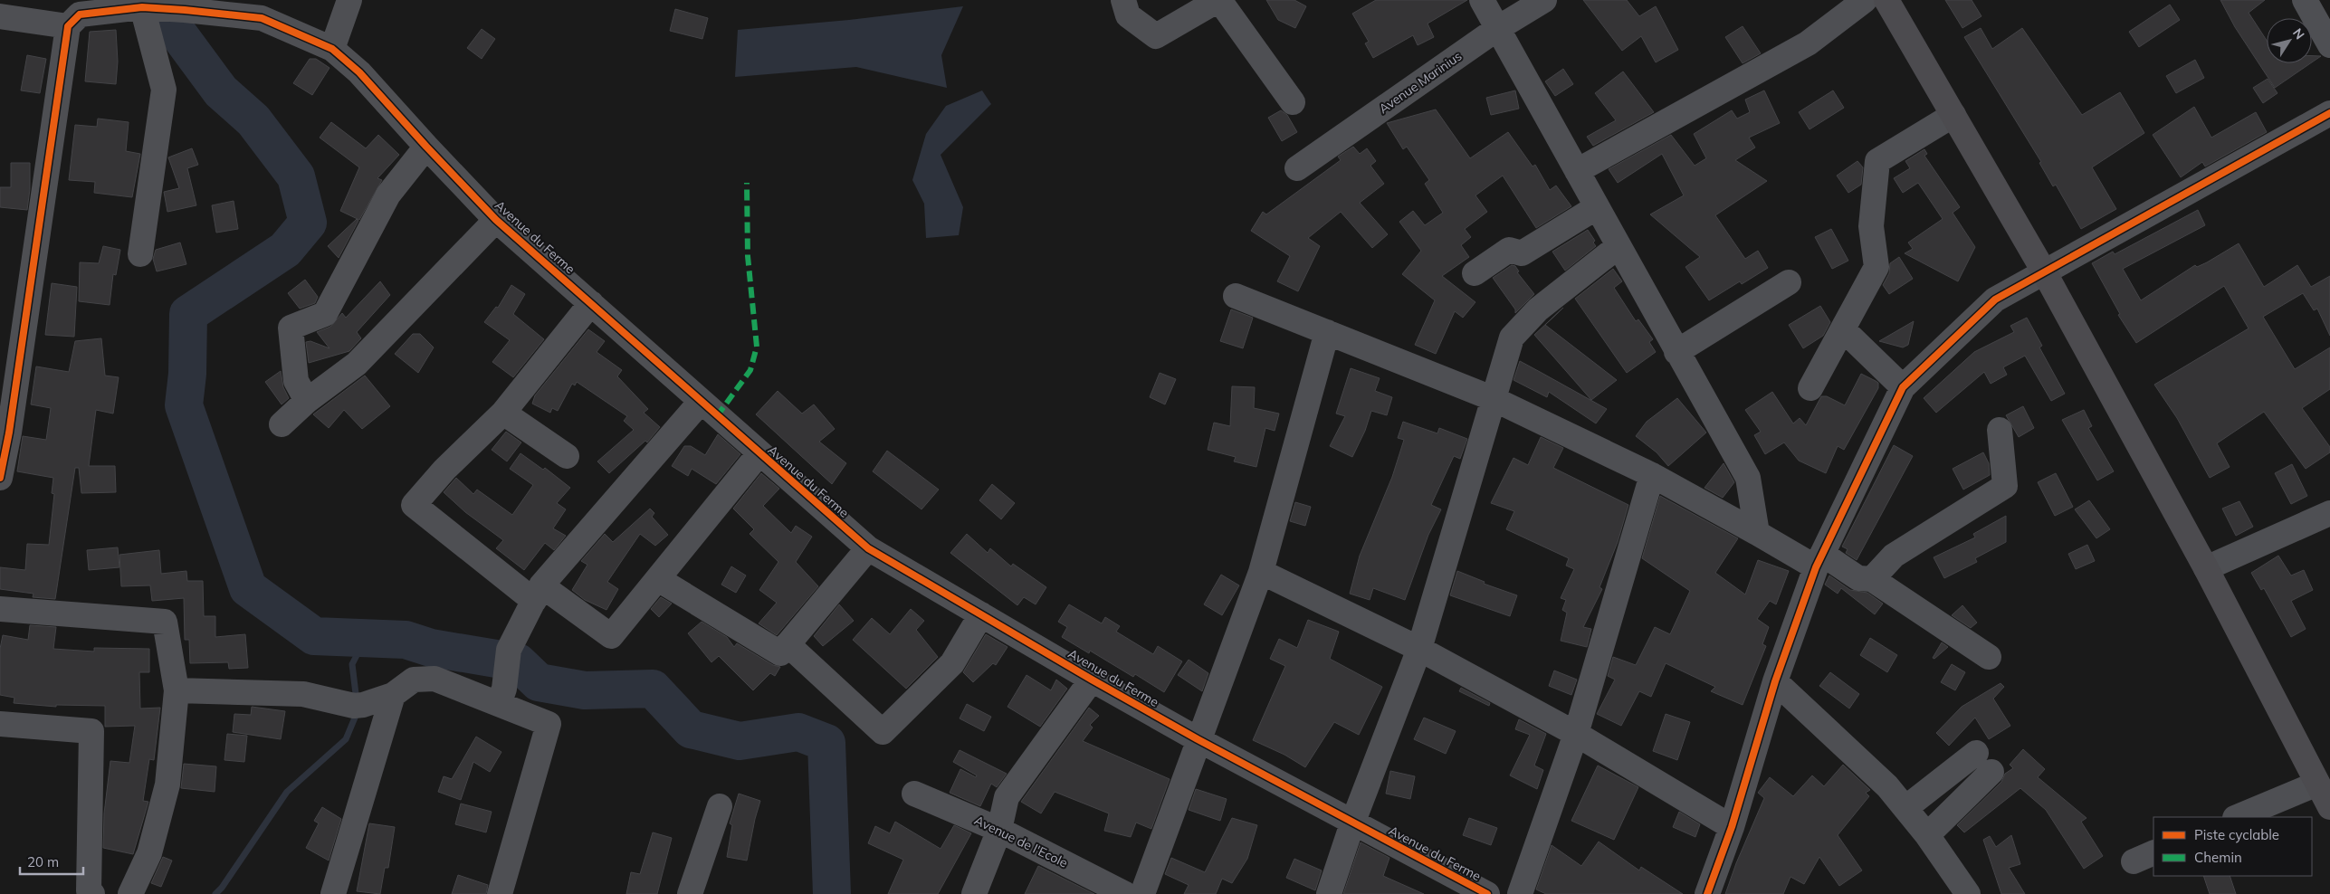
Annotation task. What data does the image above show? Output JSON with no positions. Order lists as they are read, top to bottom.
{
  "streets": {
    "street": ["Avenue Marinius", "Avenue du Ferme", "Avenue de l'Ecole"]
  },
  "legend": ["Piste cyclable", "Chemin"],
  "scale_bar": "20 m",
  "north": "top right"
}
